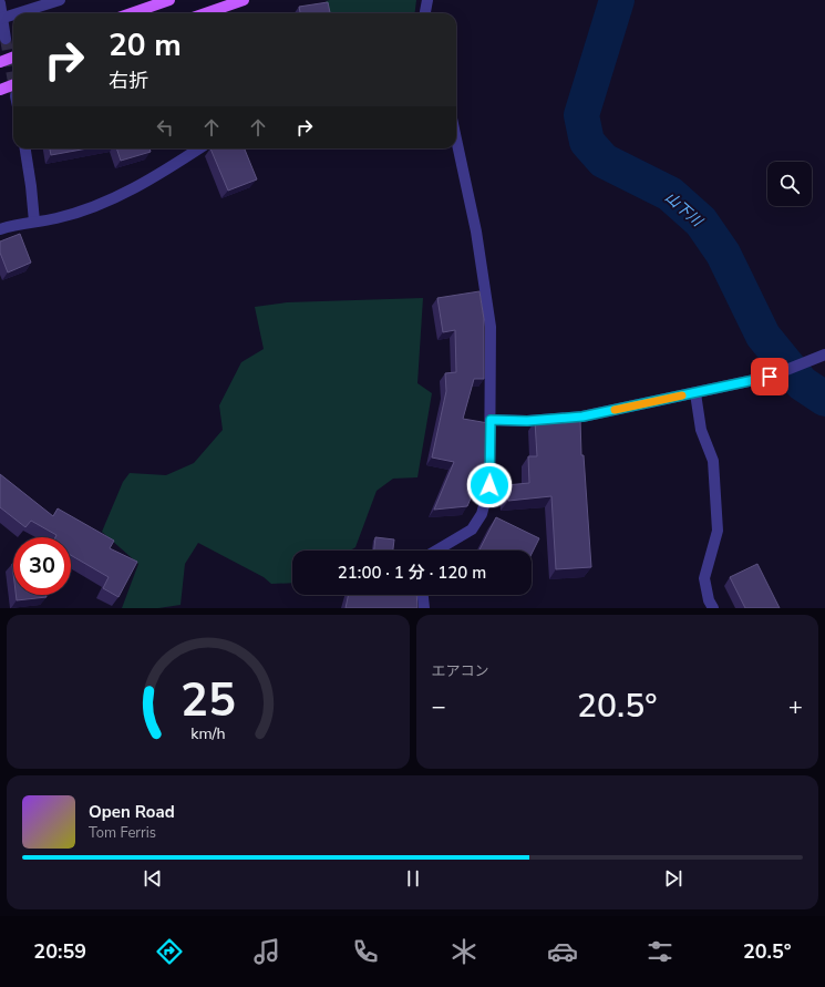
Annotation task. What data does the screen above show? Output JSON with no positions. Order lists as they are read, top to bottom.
{
  "water": ["山下川"],
  "page": {
    "turn": ["20 m", "右折"],
    "limit": "30",
    "trip": "21:00 · 1 分 · 120 m",
    "tile": "エアコン",
    "heat": ["−", "20.5°", "+"],
    "song": ["Open Road", "Tom Ferris"],
    "tabs": ["20:59", "20.5°"],
    "gauge": ["25", "km/h"]
  }
}
